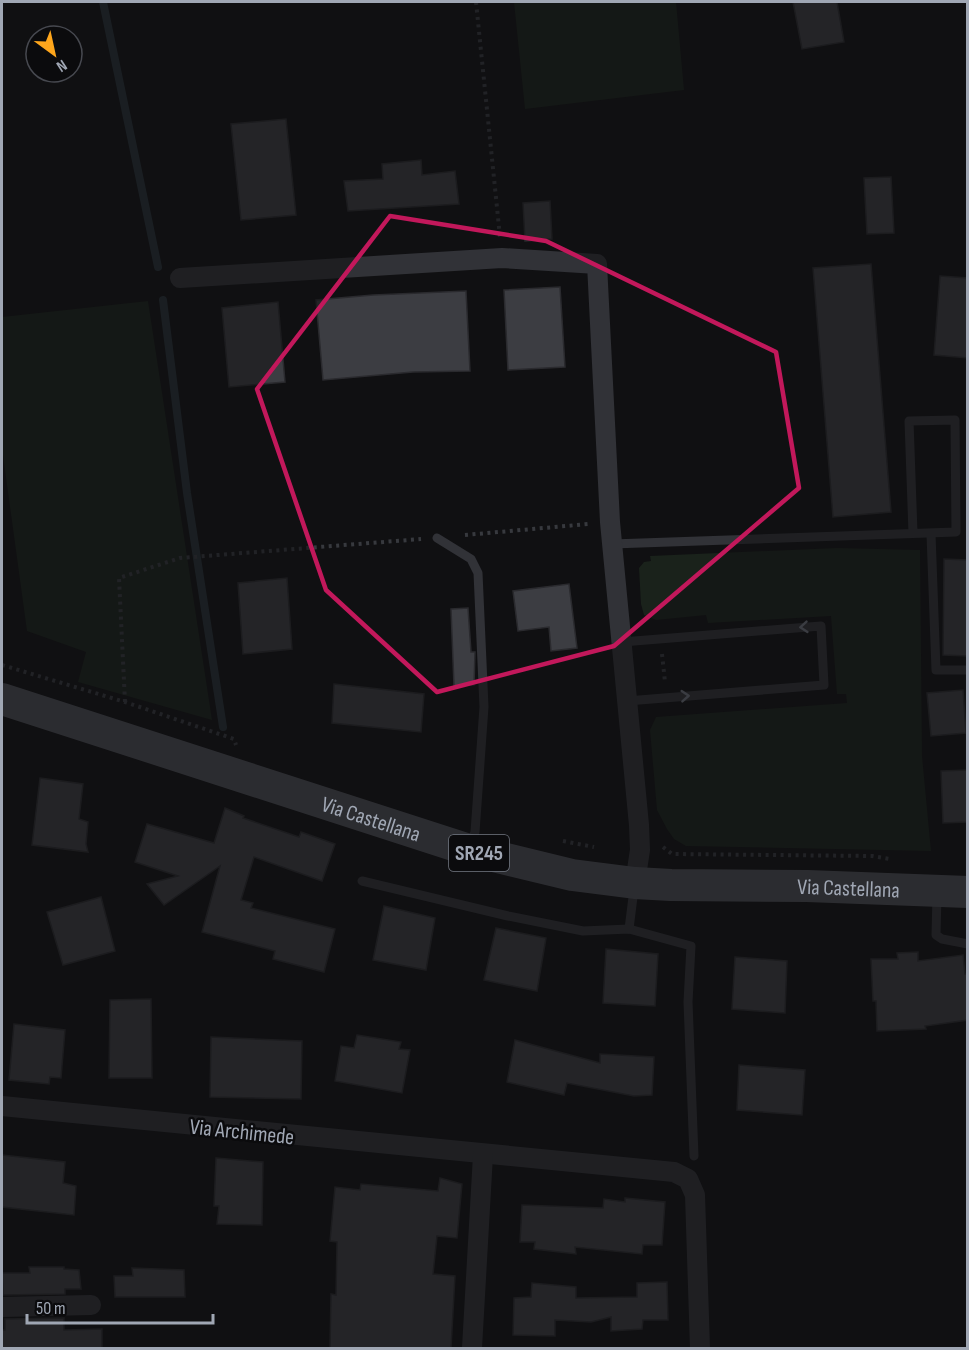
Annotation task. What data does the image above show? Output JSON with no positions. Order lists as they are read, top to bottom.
{
  "streets": {
    "main road": ["Via Castellana", "SR245"],
    "street": ["Via Archimede"]
  },
  "scale_bar": "50 m",
  "north": "bottom right"
}
